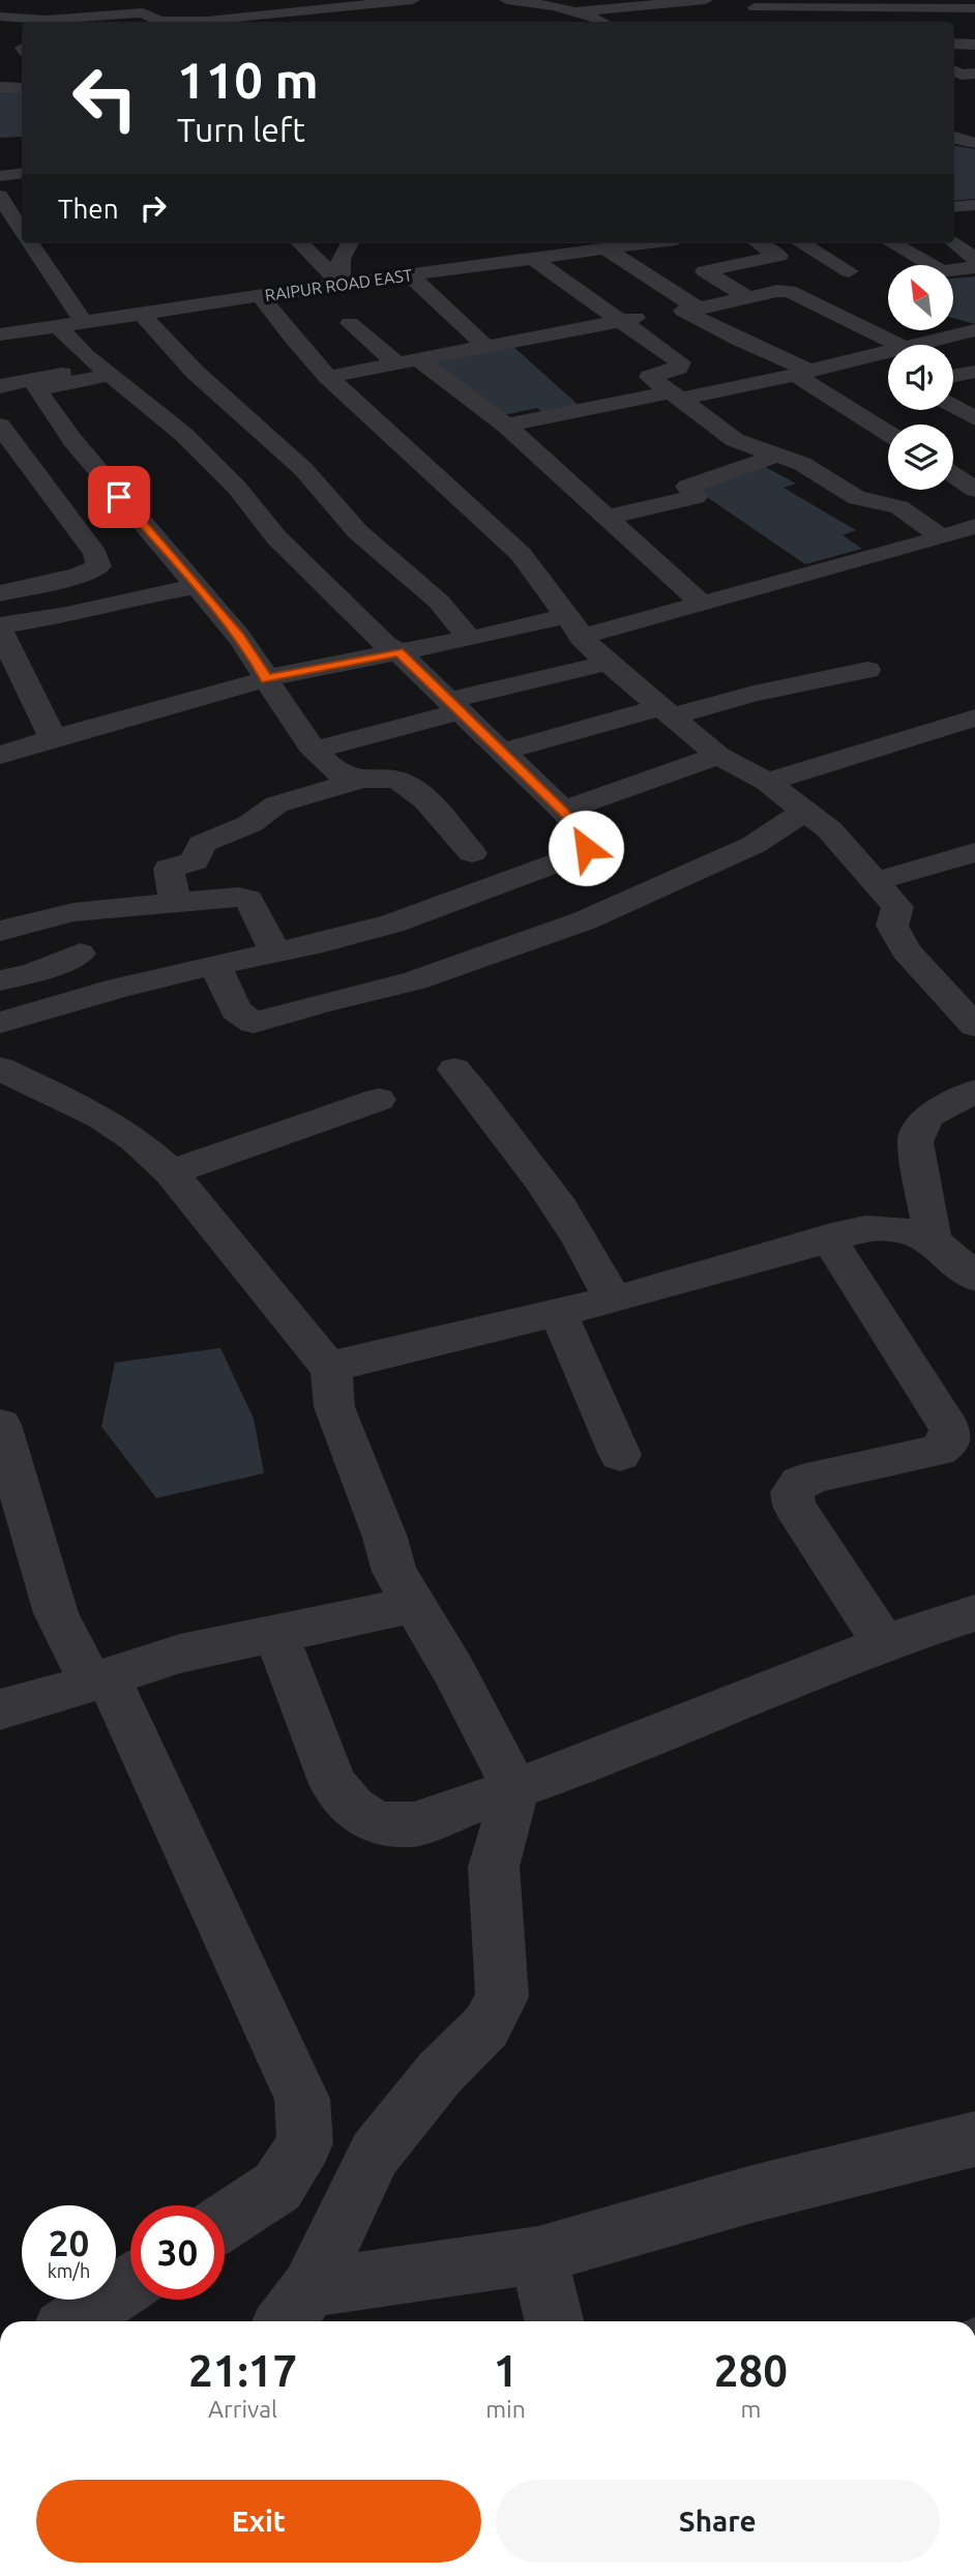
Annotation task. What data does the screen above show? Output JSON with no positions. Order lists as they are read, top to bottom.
{
  "streets": {
    "street": ["RAIPUR ROAD EAST"]
  },
  "north": "top left",
  "page": {
    "turn": ["110 m", "Turn left"],
    "then": "Then",
    "speed": "20 km/h",
    "limit": "30",
    "eta": [
      "21:17",
      "Arrival",
      "1",
      "min",
      "280",
      "m"
    ],
    "buttons": ["Exit", "Share"]
  }
}
